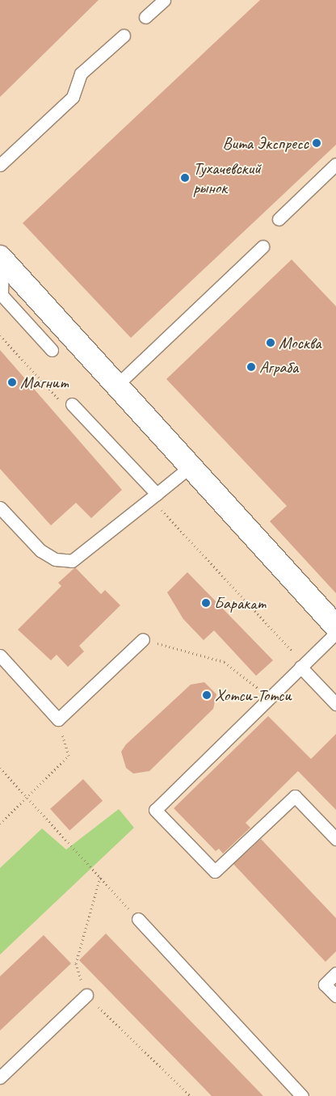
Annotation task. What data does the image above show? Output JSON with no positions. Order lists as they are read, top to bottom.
{
  "places": [
    "Вита Экспресс",
    "Тухачевский рынок",
    "Москва",
    "Аграба",
    "Магнит",
    "Баракат",
    "Хотси-Тотси"
  ]
}
